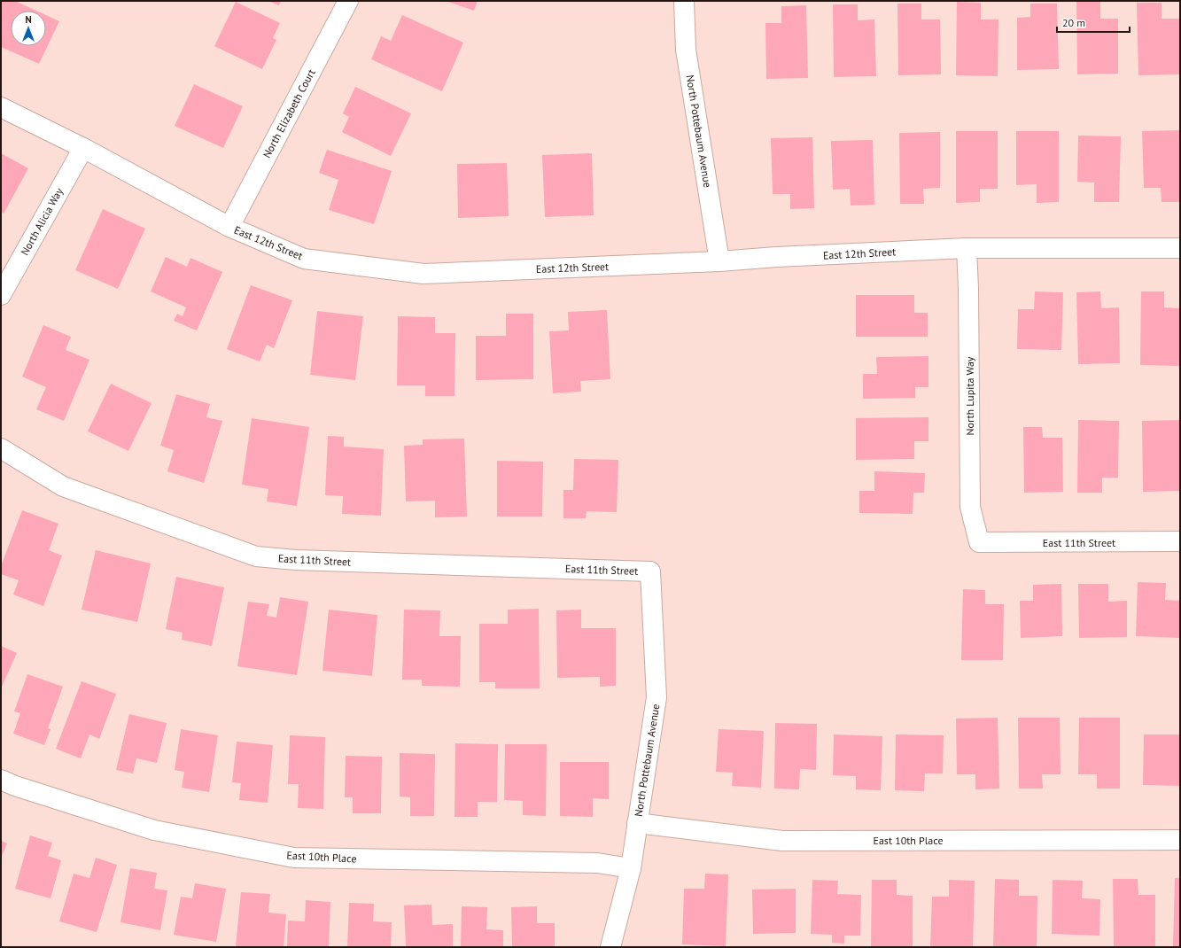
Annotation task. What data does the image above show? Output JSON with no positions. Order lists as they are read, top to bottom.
{
  "streets": {
    "street": [
      "North Elizabeth Court",
      "North Pottebaum Avenue",
      "North Alicia Way",
      "East 12th Street",
      "North Lupita Way",
      "East 11th Street",
      "East 10th Place"
    ]
  },
  "crossings": [
    ["North Elizabeth Court", "East 12th Street"],
    ["North Pottebaum Avenue", "East 12th Street"],
    ["North Pottebaum Avenue", "East 11th Street"],
    ["North Pottebaum Avenue", "East 10th Place"],
    ["North Alicia Way", "East 12th Street"],
    ["East 12th Street", "North Lupita Way"],
    ["North Lupita Way", "East 11th Street"]
  ],
  "scale_bar": "20 m",
  "north": "top"
}
